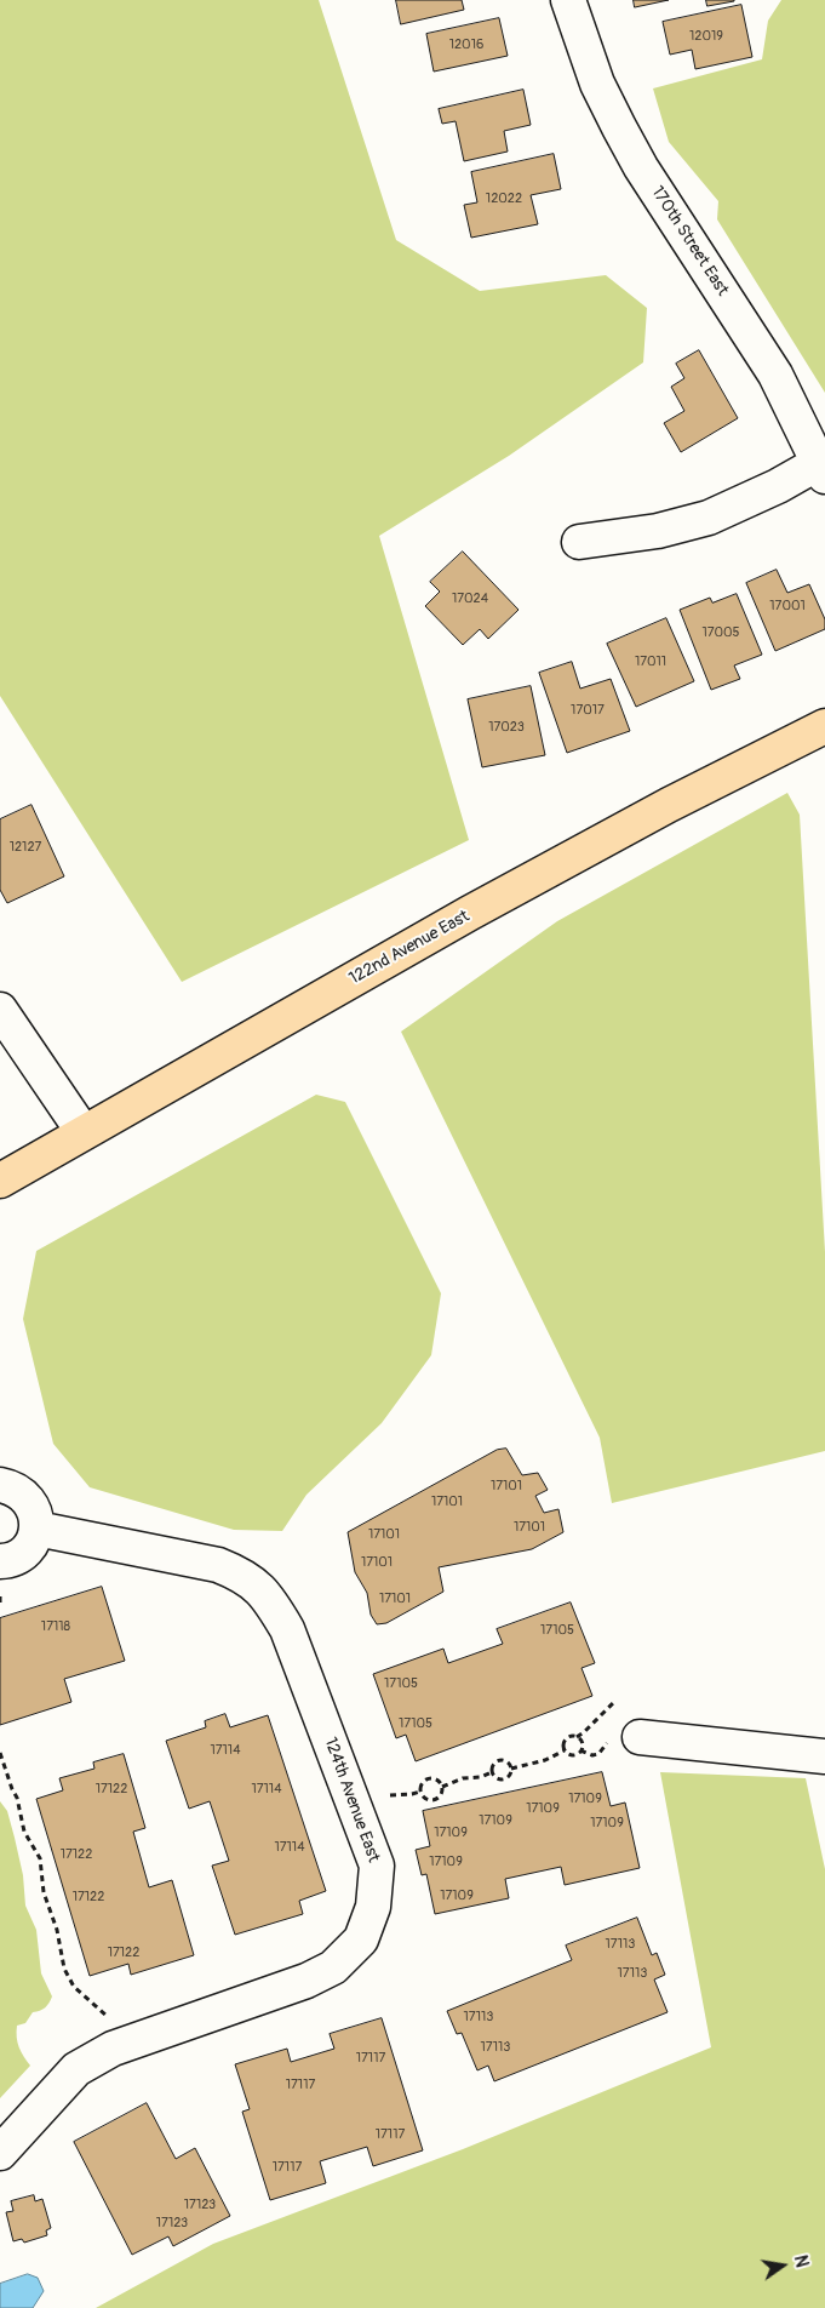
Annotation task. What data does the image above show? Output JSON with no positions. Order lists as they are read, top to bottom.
{
  "streets": {
    "main road": ["122nd Avenue East"],
    "street": ["170th Street East", "124th Avenue East"]
  },
  "house_numbers": [
    "12019",
    "12016",
    "12022",
    "17024",
    "17001",
    "17005",
    "17011",
    "17017",
    "17023",
    "12127",
    "17101",
    "17101",
    "17101",
    "17101",
    "17101",
    "17101",
    "17118",
    "17105",
    "17105",
    "17105",
    "17114",
    "17122",
    "17114",
    "17109",
    "17109",
    "17109",
    "17109",
    "17109",
    "17114",
    "17122",
    "17109",
    "17109",
    "17122",
    "17113",
    "17122",
    "17113",
    "17113",
    "17113",
    "17117",
    "17117",
    "17117",
    "17117",
    "17123",
    "17123"
  ],
  "north": "right"
}
